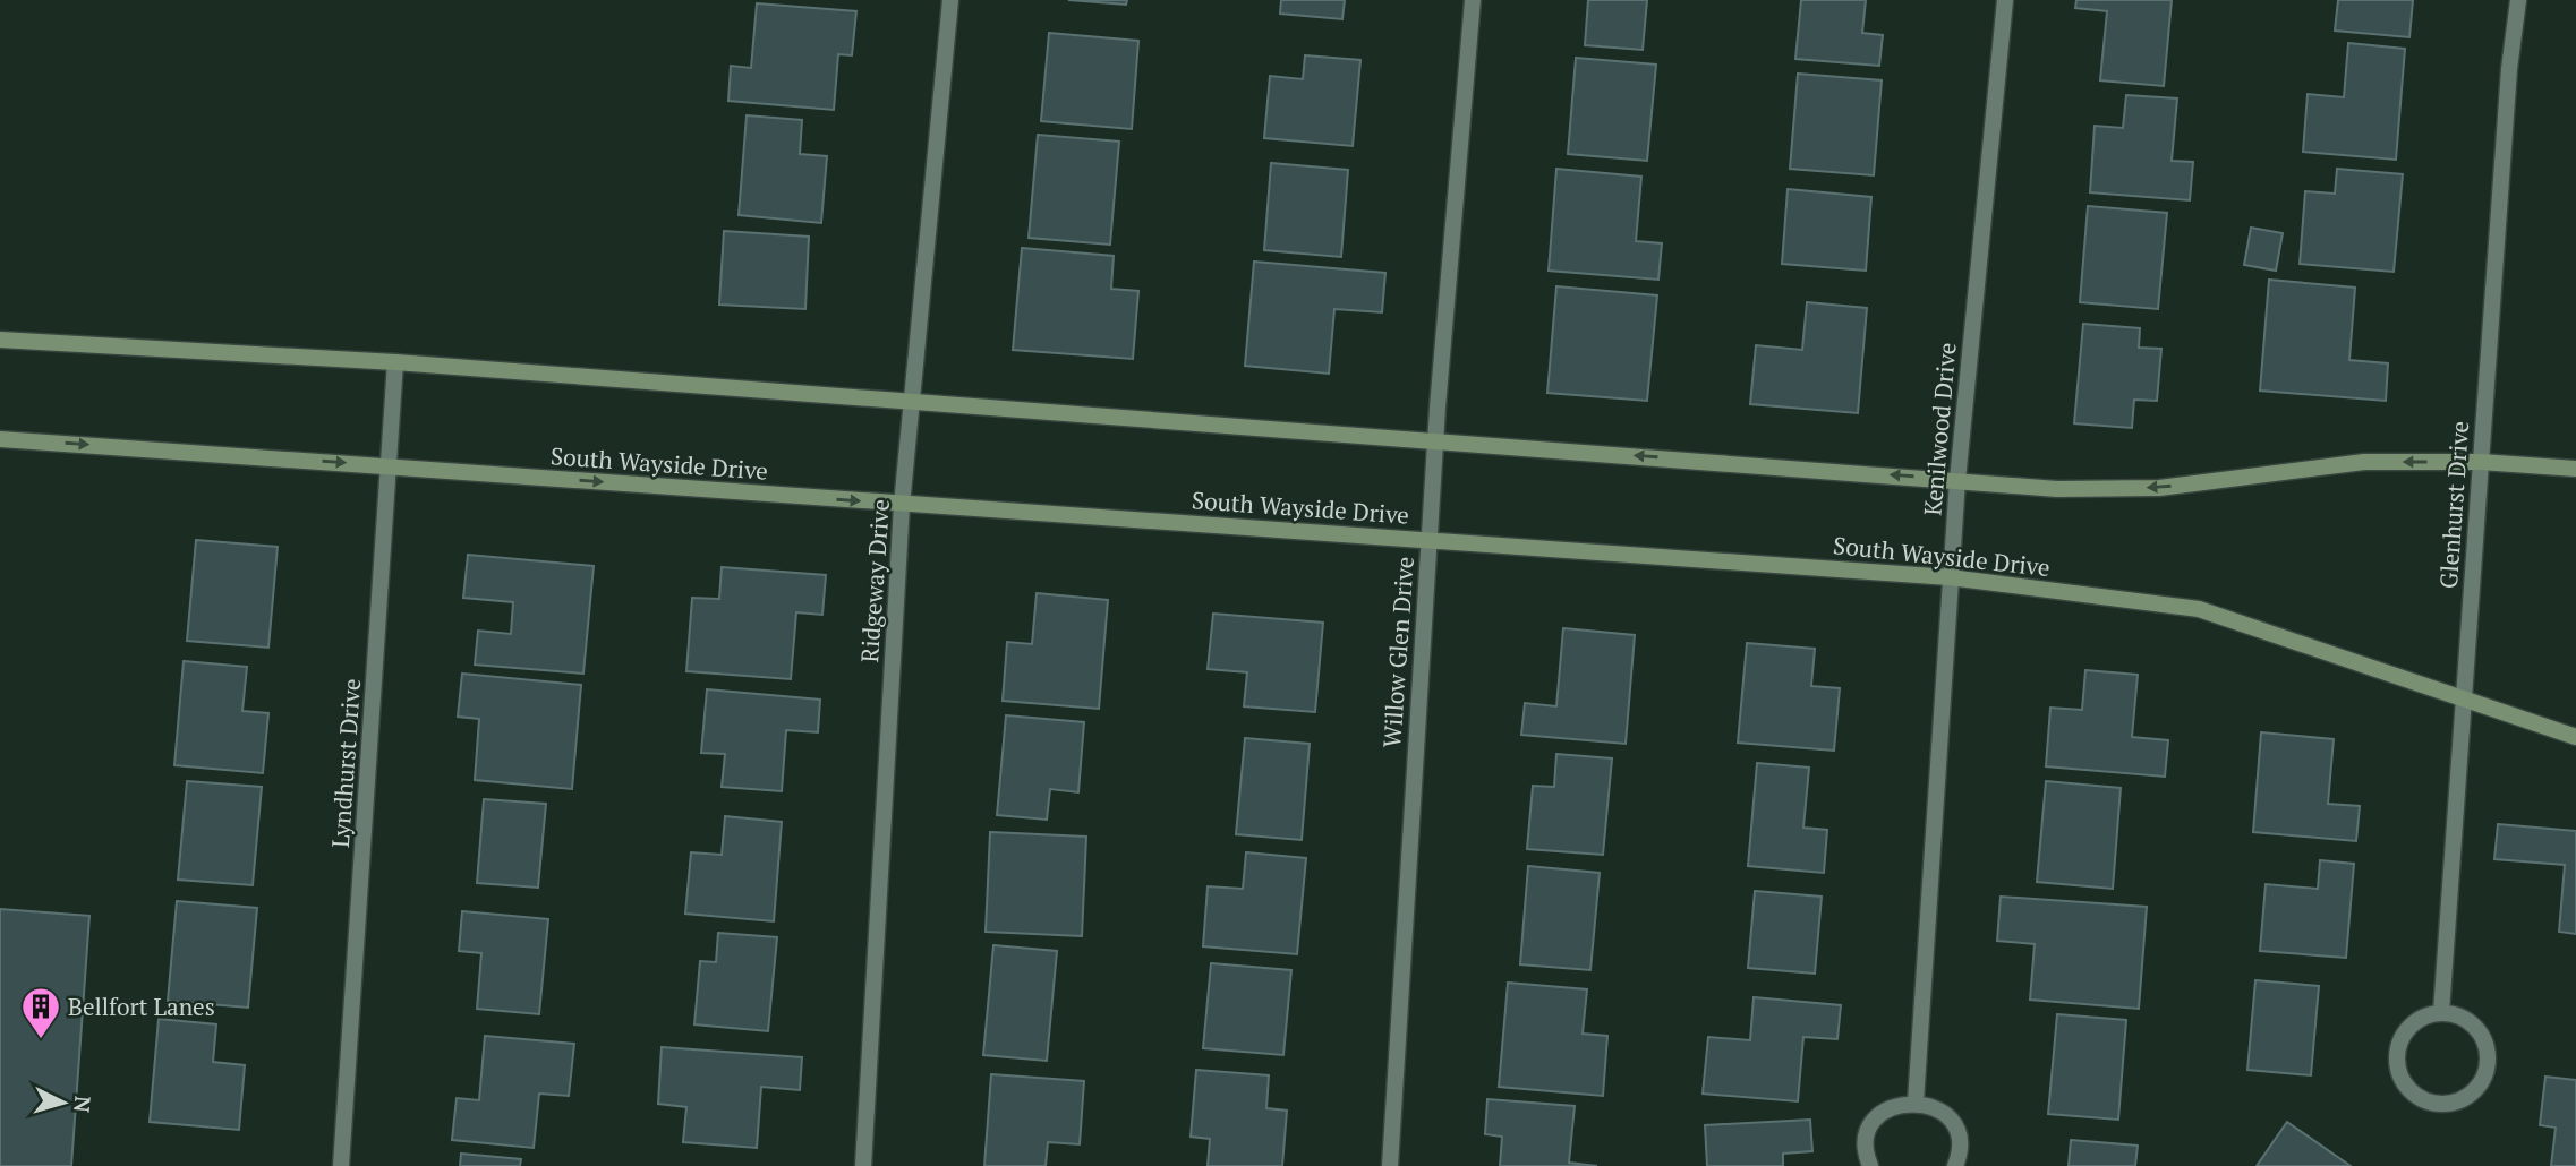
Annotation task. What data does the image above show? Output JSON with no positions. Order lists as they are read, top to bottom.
{
  "streets": {
    "street": [
      "Kenilwood Drive",
      "South Wayside Drive",
      "Glenhurst Drive",
      "Ridgeway Drive",
      "Willow Glen Drive",
      "Lyndhurst Drive"
    ]
  },
  "crossings": [
    ["Kenilwood Drive", "South Wayside Drive"],
    ["South Wayside Drive", "Glenhurst Drive"],
    ["South Wayside Drive", "Ridgeway Drive"],
    ["South Wayside Drive", "Willow Glen Drive"],
    ["South Wayside Drive", "Lyndhurst Drive"]
  ],
  "places": {
    "building": ["Bellfort Lanes"]
  },
  "north": "right"
}
